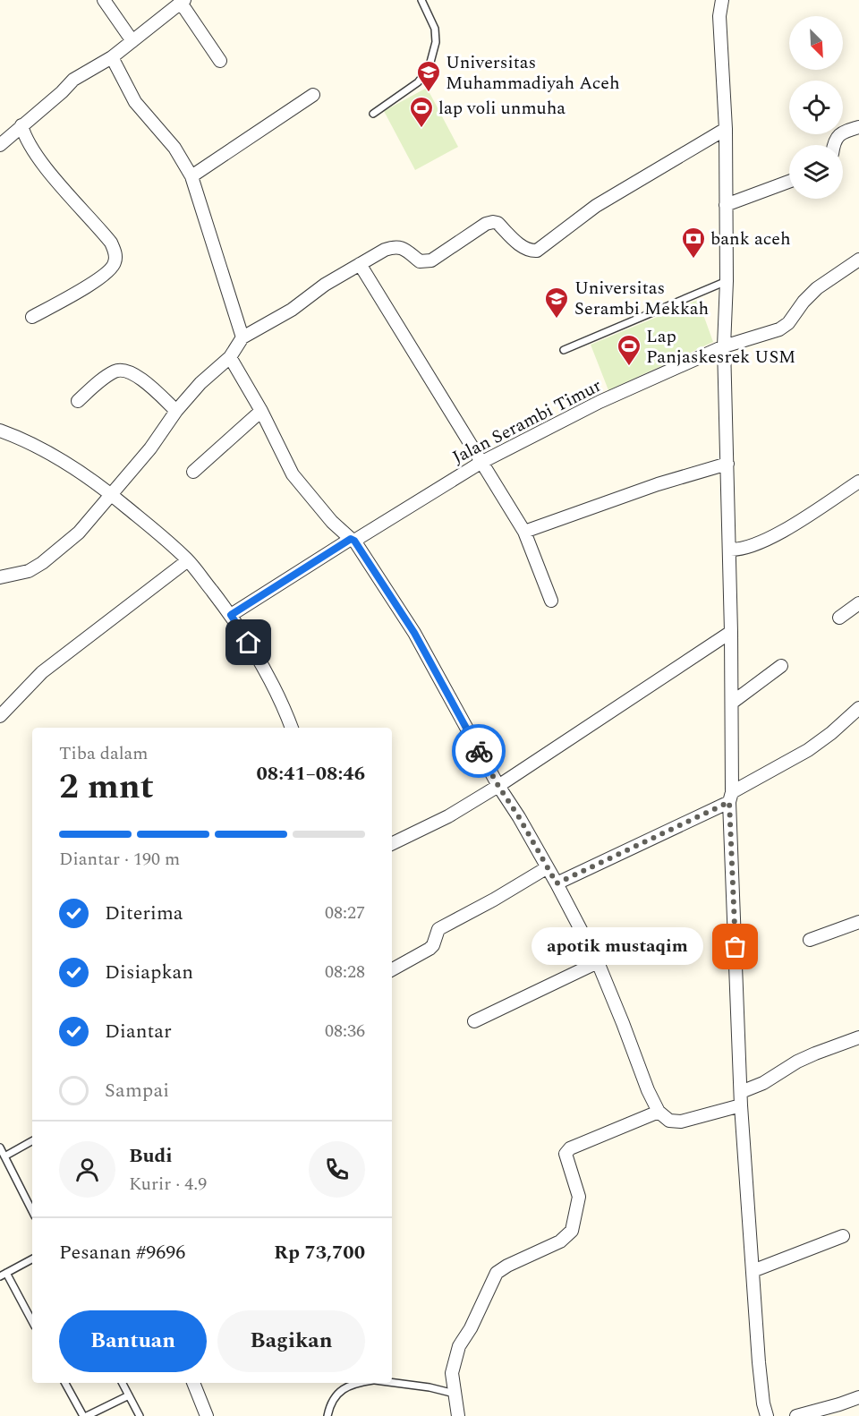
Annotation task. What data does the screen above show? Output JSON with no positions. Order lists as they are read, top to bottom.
{
  "streets": {
    "street": ["Jalan Serambi Timur"]
  },
  "places": {
    "school or university": ["Universitas Muhammadiyah Aceh", "Universitas Serambi Mekkah"],
    "sports": ["lap voli unmuha", "Lap Panjaskesrek USM"],
    "bank": ["bank aceh"],
    "other": ["apotik mustaqim"]
  },
  "north": "bottom right",
  "page": {
    "heading": ["2 mnt", "Tiba dalam", "08:41–08:46"],
    "panel": [
      "Budi",
      "Kurir · 4.9",
      "Pesanan #9696",
      "Rp 73,700"
    ],
    "bar": "Diantar · 190 m",
    "list": [
      ["Diterima", "08:27"],
      ["Disiapkan", "08:28"],
      ["Diantar", "08:36"],
      "Sampai"
    ],
    "bubble": "apotik mustaqim",
    "buttons": ["Bantuan", "Bagikan"]
  }
}
